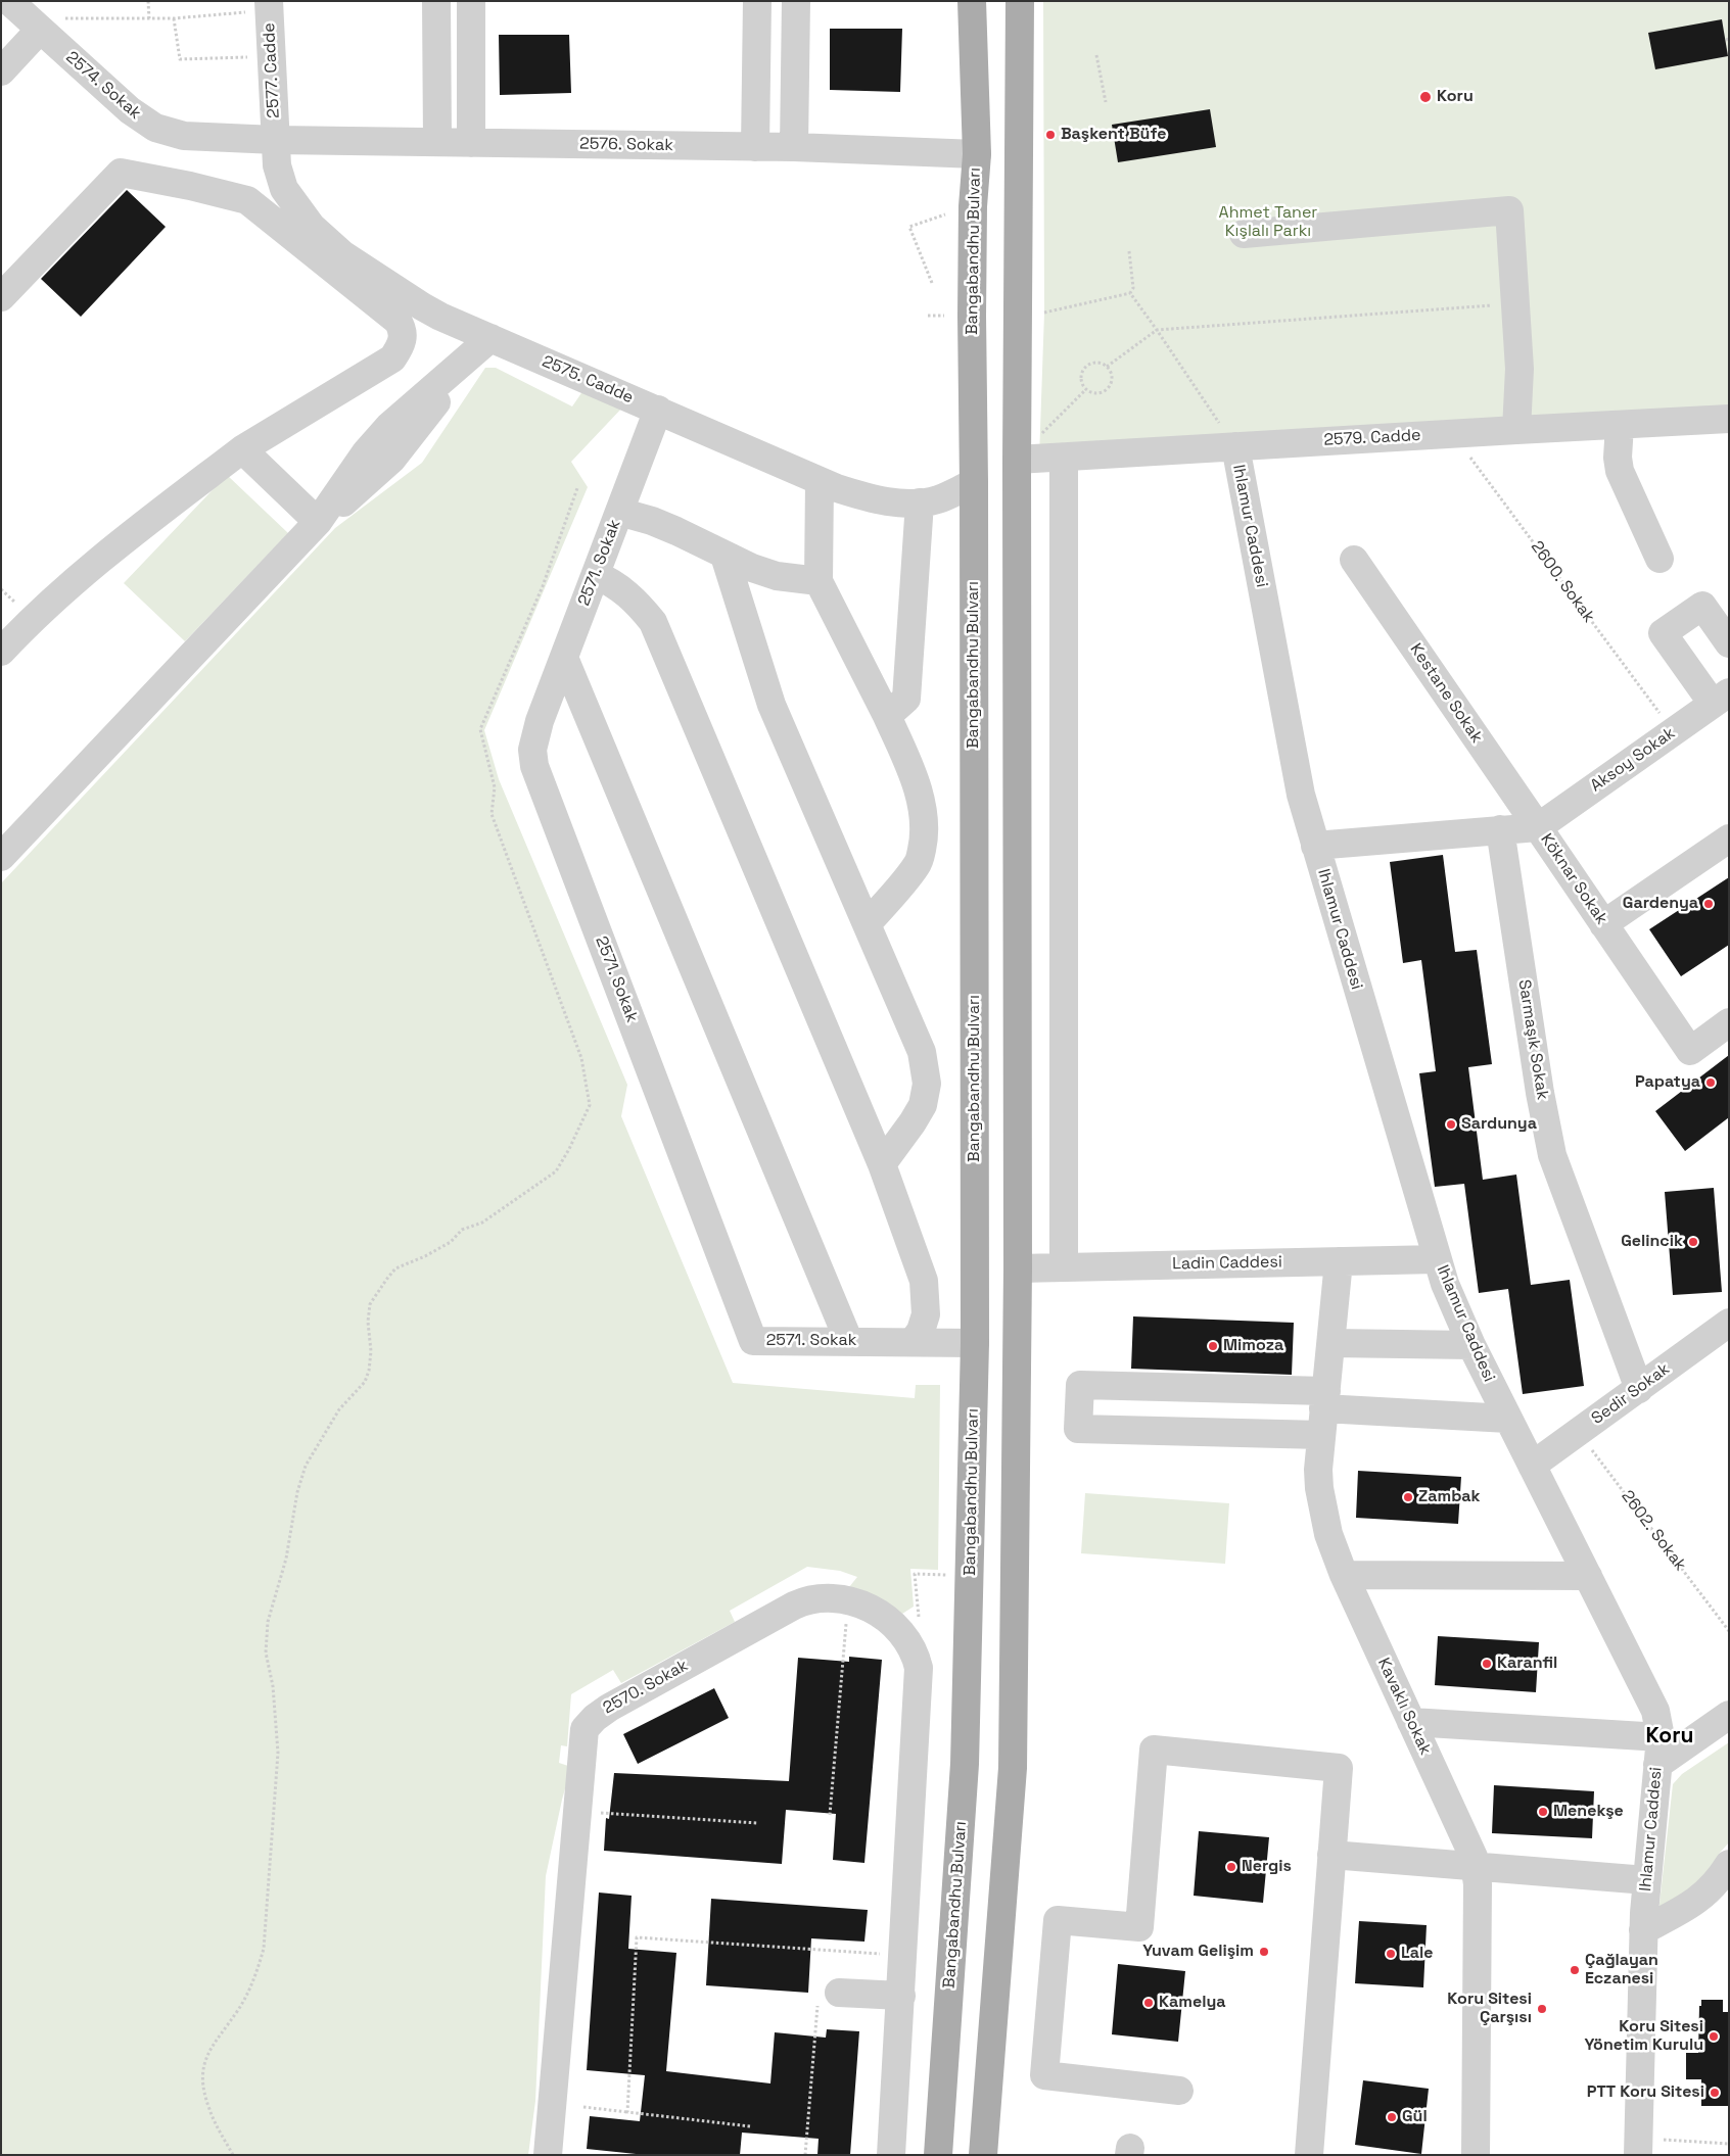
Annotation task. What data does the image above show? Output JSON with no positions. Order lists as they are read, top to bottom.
{
  "streets": {
    "main road": ["Bangabandhu Bulvarı"],
    "street": [
      "2577. Cadde",
      "2574. Sokak",
      "2576. Sokak",
      "2575. Cadde",
      "2579. Cadde",
      "Ihlamur Caddesi",
      "2571. Sokak",
      "Kestane Sokak",
      "Aksoy Sokak",
      "Köknar Sokak",
      "Sarmaşık Sokak",
      "Ladin Caddesi",
      "Sedir Sokak",
      "2570. Sokak",
      "Kavaklı Sokak"
    ],
    "path": ["2600. Sokak", "2602. Sokak"]
  },
  "crossings": [
    ["2577. Cadde", "2574. Sokak"],
    ["2577. Cadde", "2576. Sokak"],
    ["2577. Cadde", "2575. Cadde"],
    ["2574. Sokak", "2576. Sokak"],
    ["2574. Sokak", "2575. Cadde"],
    ["2576. Sokak", "Bangabandhu Bulvarı"],
    ["2576. Sokak", "2575. Cadde"],
    ["Bangabandhu Bulvarı", "2575. Cadde"],
    ["Bangabandhu Bulvarı", "2571. Sokak"],
    ["2575. Cadde", "2571. Sokak"],
    ["2579. Cadde", "Ihlamur Caddesi"],
    ["2579. Cadde", "2600. Sokak"],
    ["Ihlamur Caddesi", "Köknar Sokak"],
    ["Ihlamur Caddesi", "Ladin Caddesi"],
    ["Ihlamur Caddesi", "Sedir Sokak"],
    ["2600. Sokak", "Aksoy Sokak"],
    ["Kestane Sokak", "Aksoy Sokak"],
    ["Kestane Sokak", "Köknar Sokak"],
    ["Aksoy Sokak", "Köknar Sokak"],
    ["Köknar Sokak", "Sarmaşık Sokak"],
    ["Sarmaşık Sokak", "Sedir Sokak"],
    ["Ladin Caddesi", "Kavaklı Sokak"],
    ["Sedir Sokak", "2602. Sokak"]
  ],
  "districts": ["Koru"],
  "parks": ["Ahmet Taner Kışlalı Parkı"],
  "places": [
    "Koru",
    "Başkent Büfe",
    "Gardenya",
    "Papatya",
    "Sardunya",
    "Gelincik",
    "Mimoza",
    "Zambak",
    "Karanfil",
    "Menekşe",
    "Nergis",
    "Yuvam Gelişim",
    "Lale",
    "Çağlayan Eczanesi",
    "Kamelya",
    "Koru Sitesi Çarşısı",
    "Koru Sitesi Yönetim Kurulu",
    "PTT Koru Sitesi",
    "Gül"
  ]
}
